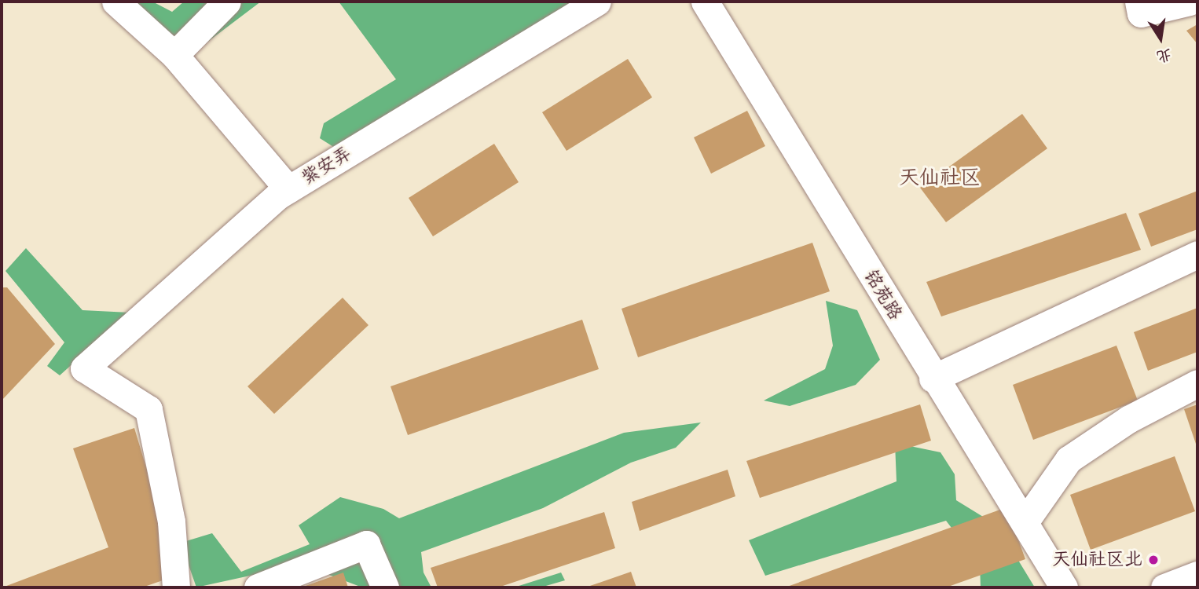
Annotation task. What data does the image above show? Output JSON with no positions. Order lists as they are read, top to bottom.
{
  "streets": {
    "street": ["紫安弄", "铭苑路"]
  },
  "districts": ["天仙社区"],
  "places": ["天仙社区北"],
  "north": "bottom"
}
